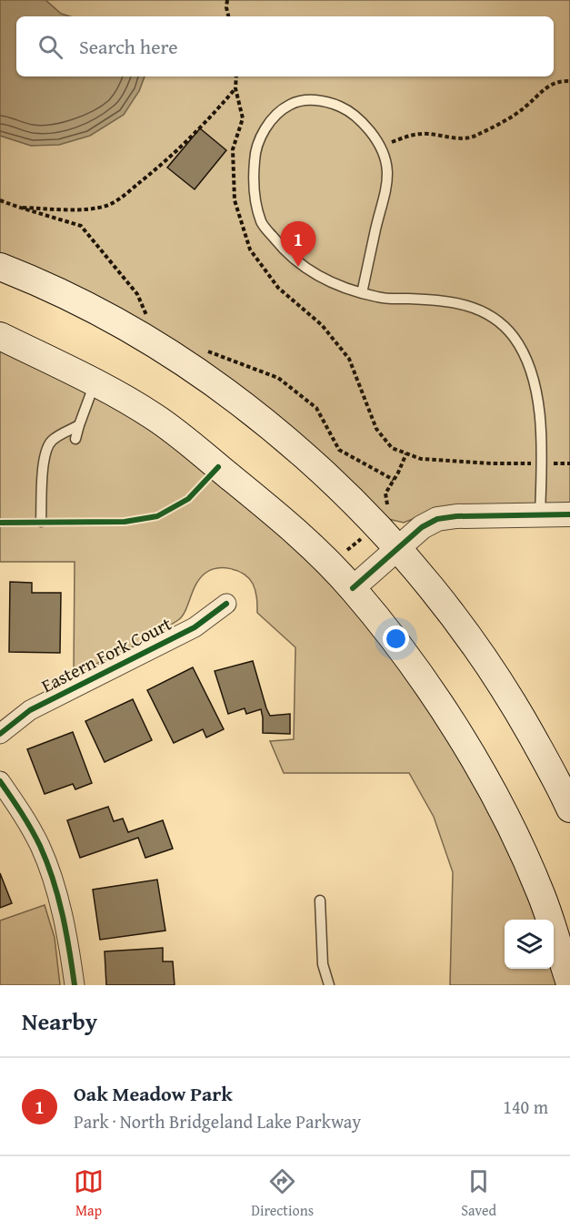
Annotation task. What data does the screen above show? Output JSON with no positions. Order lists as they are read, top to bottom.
{
  "streets": {
    "street": ["Eastern Fork Court"]
  },
  "page": {
    "search": "Search here",
    "pins": "1",
    "heading": "Nearby",
    "list": [
      {
        "mark": "1",
        "name": "Oak Meadow Park",
        "note": "Park · North Bridgeland Lake Parkway",
        "value": "140 m"
      }
    ],
    "nav": ["Map", "Directions", "Saved"]
  }
}
